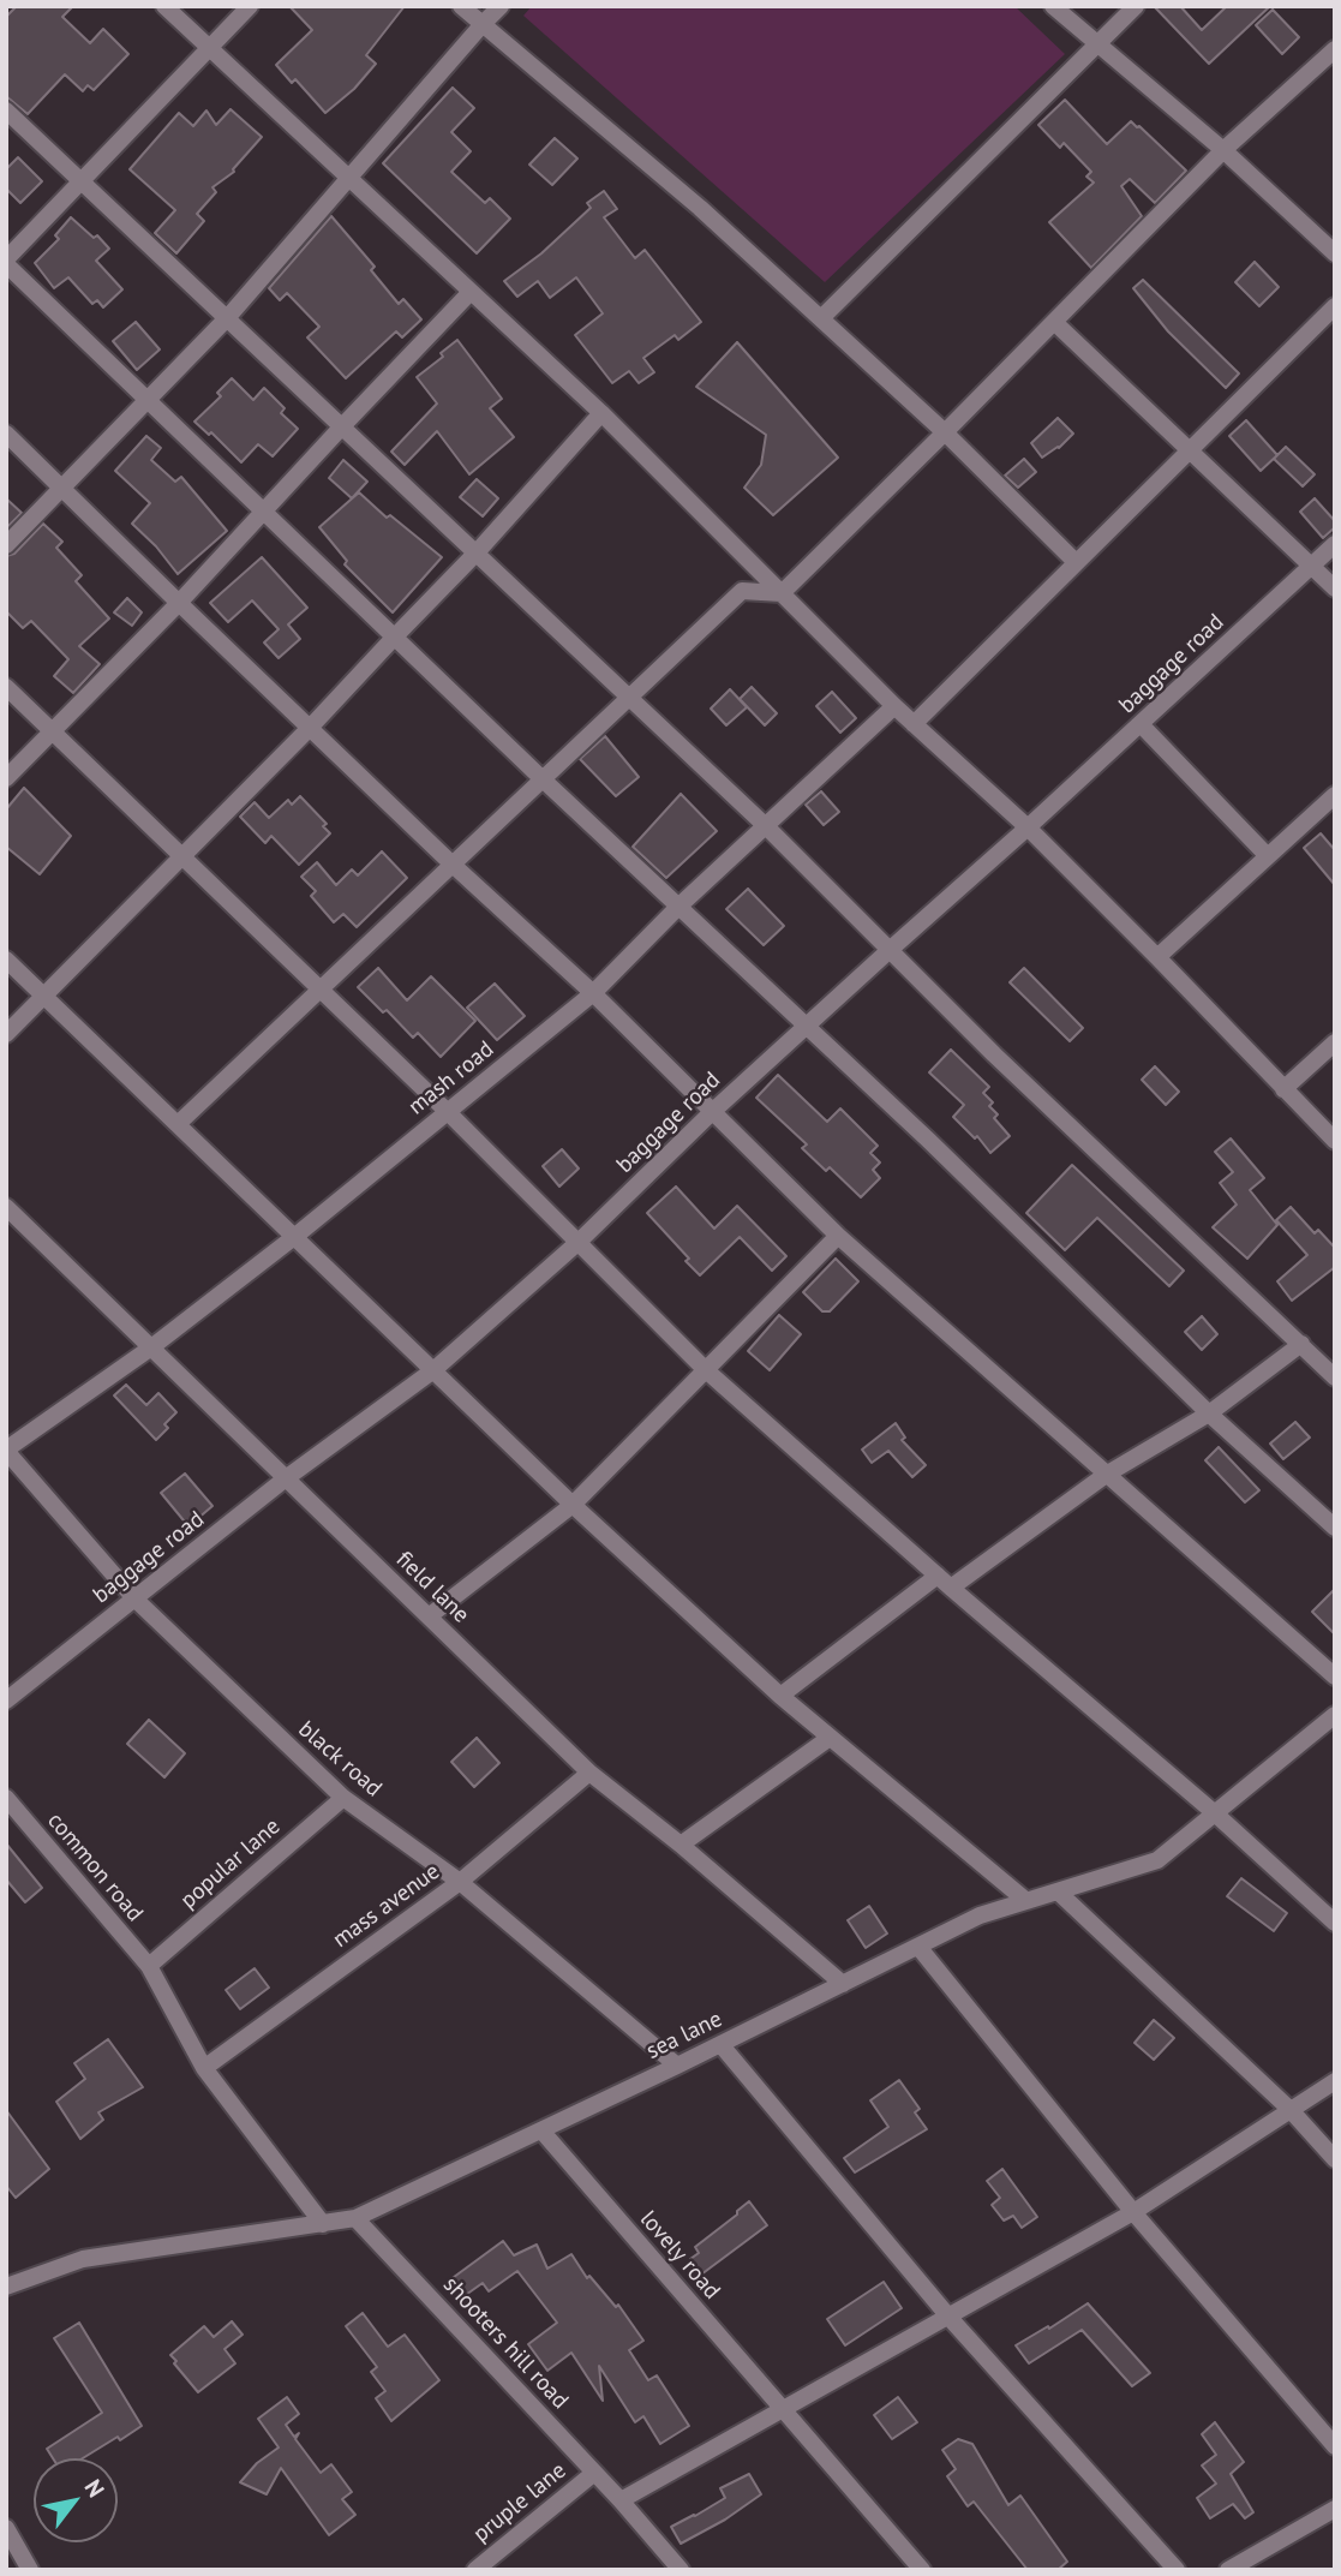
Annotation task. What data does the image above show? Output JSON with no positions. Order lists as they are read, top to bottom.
{
  "streets": {
    "street": [
      "baggage road",
      "mash road",
      "field lane",
      "black road",
      "popular lane",
      "common road",
      "mass avenue",
      "sea lane",
      "lovely road",
      "shooters hill road",
      "pruple lane"
    ]
  },
  "crossings": [
    ["baggage road", "field lane"],
    ["baggage road", "black road"],
    ["mash road", "field lane"],
    ["mash road", "black road"],
    ["field lane", "mass avenue"],
    ["field lane", "sea lane"],
    ["black road", "popular lane"],
    ["black road", "mass avenue"],
    ["black road", "sea lane"],
    ["popular lane", "common road"],
    ["common road", "mass avenue"],
    ["common road", "sea lane"],
    ["sea lane", "lovely road"],
    ["sea lane", "shooters hill road"],
    ["shooters hill road", "pruple lane"]
  ],
  "north": "top right"
}
